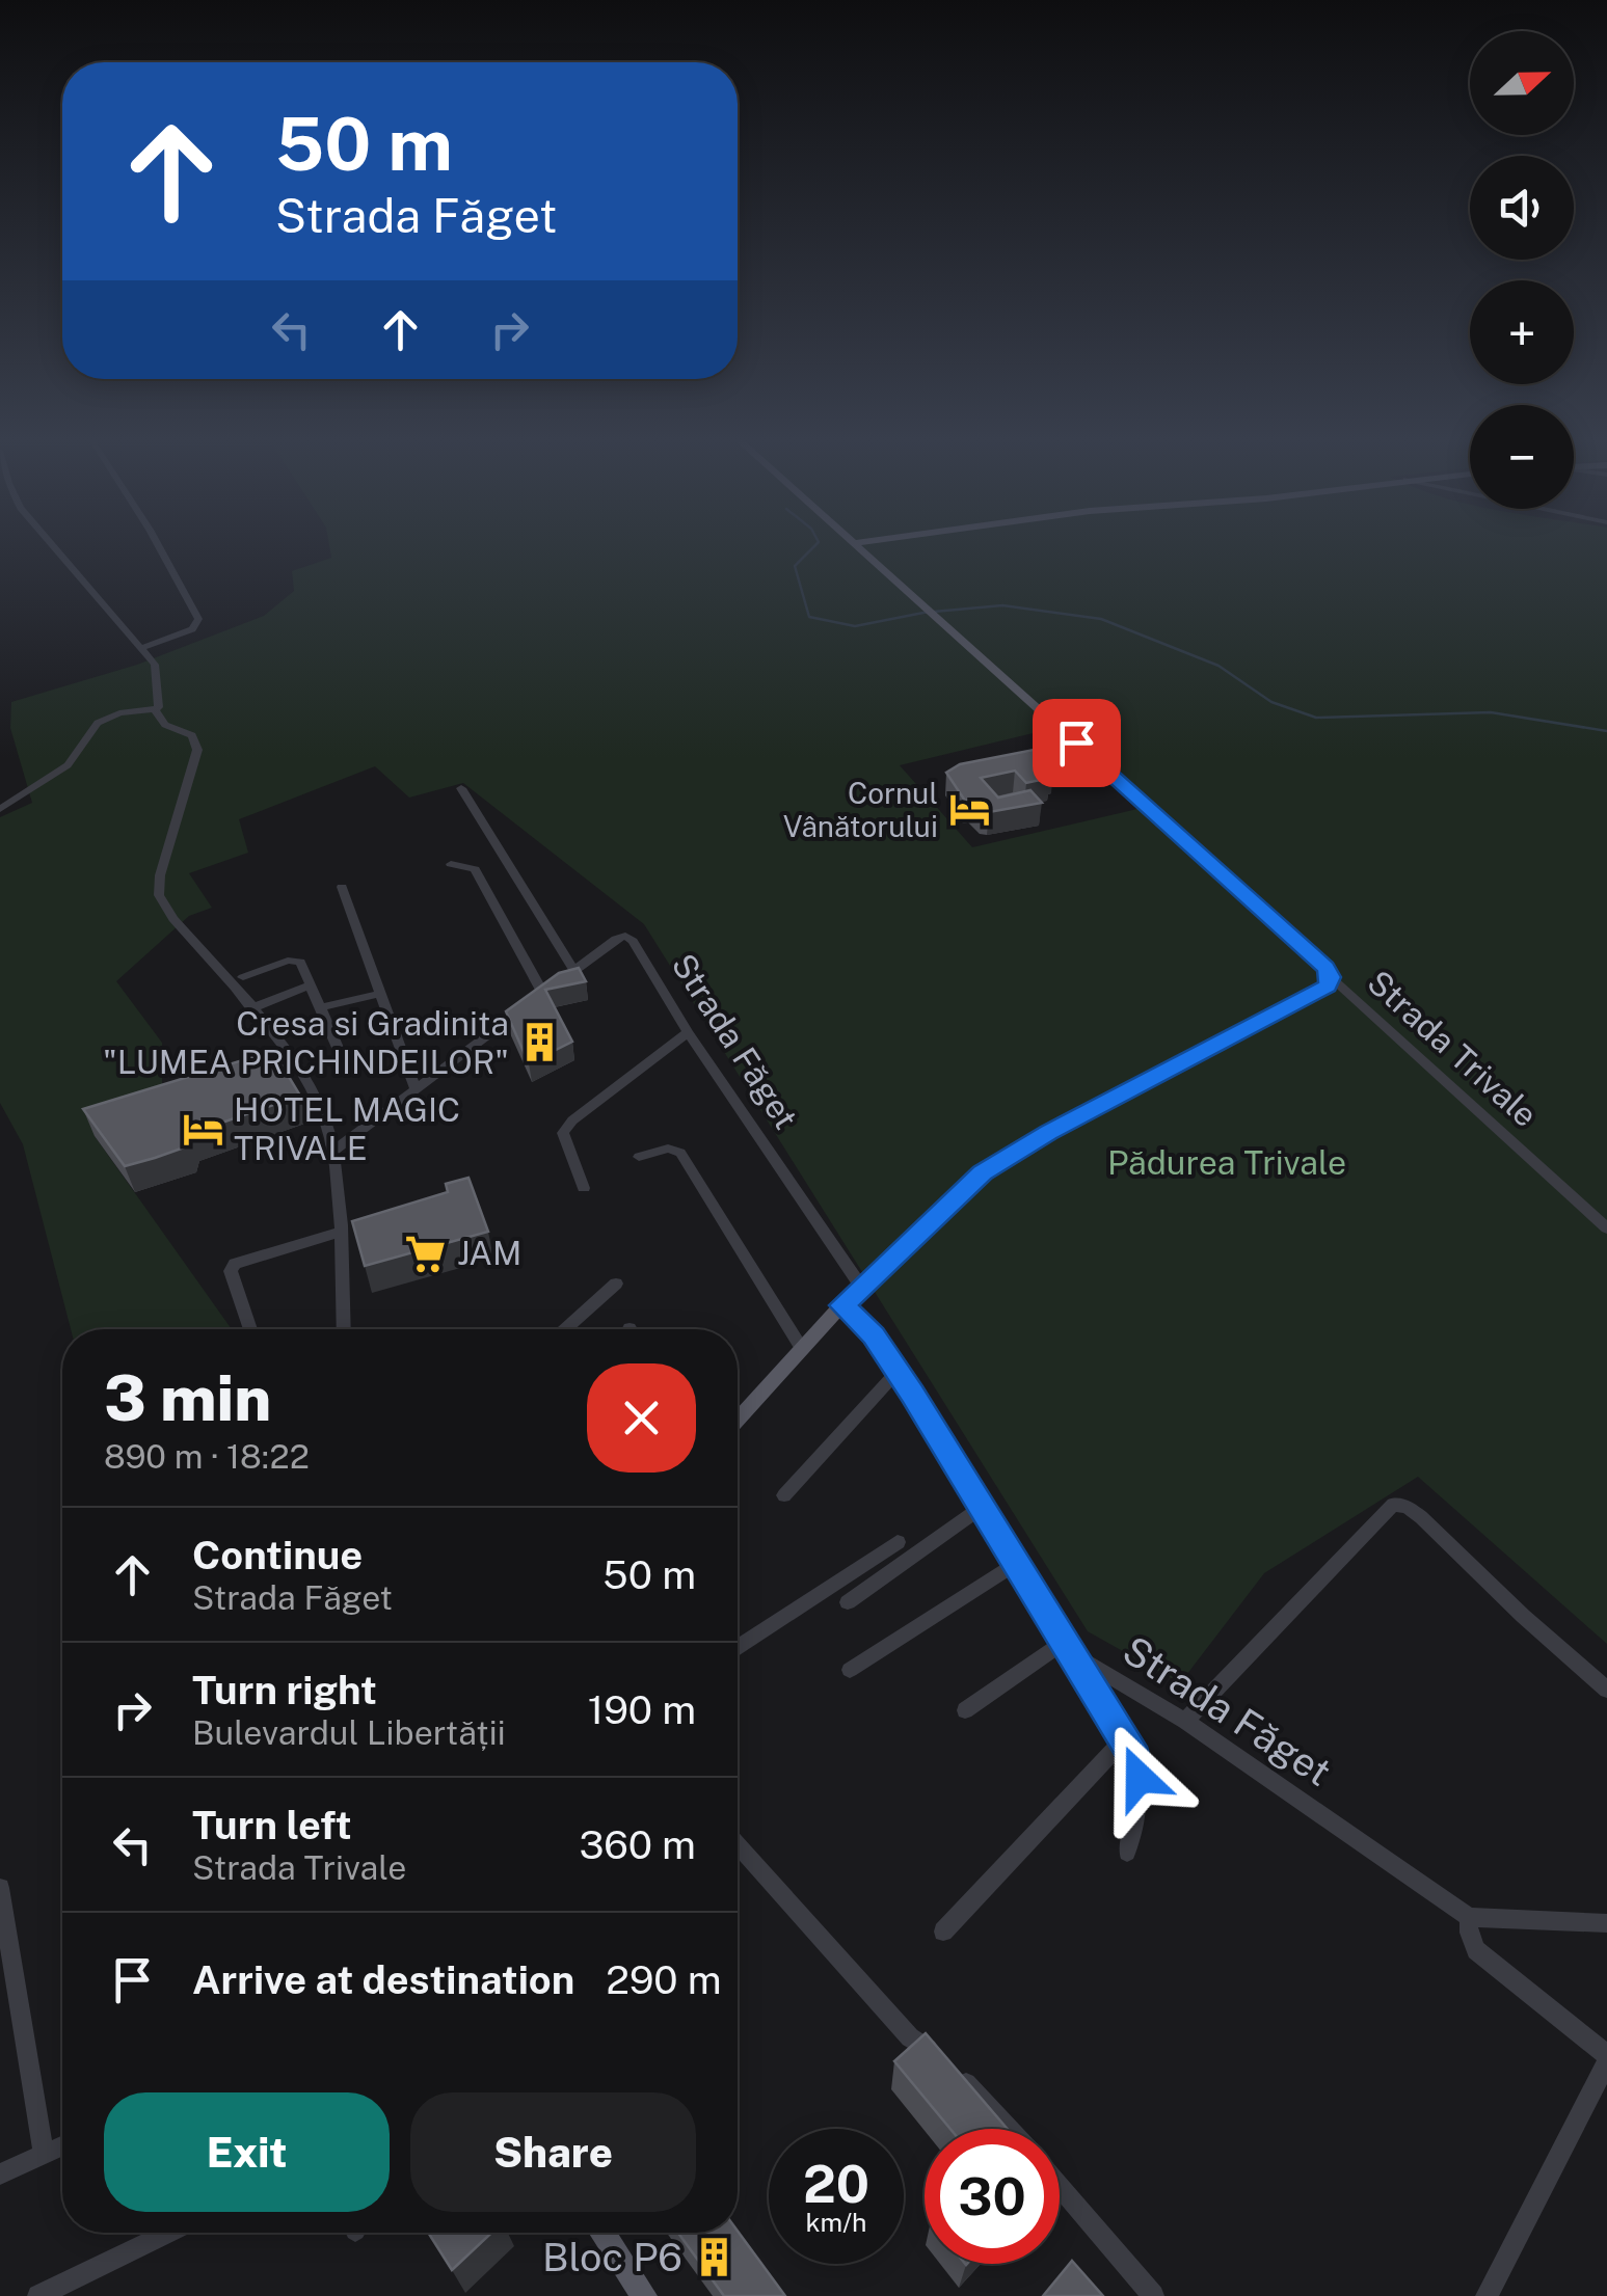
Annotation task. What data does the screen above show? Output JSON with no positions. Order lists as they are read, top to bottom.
{
  "streets": {
    "main road": ["Strada Trivale"],
    "street": ["Strada Făget"]
  },
  "parks": ["Pădurea Trivale"],
  "places": {
    "hotel": ["Cornul Vânătorului", "HOTEL MAGIC TRIVALE"],
    "building": ["Cresa si Gradinita \"LUMEA PRICHINDEILOR\"", "Bloc P6"],
    "supermarket": ["JAM"]
  },
  "north": "right",
  "page": {
    "map_buttons": ["+", "−"],
    "turn": ["50 m", "Strada Făget"],
    "heading": ["3 min", "890 m · 18:22"],
    "list": [
      {
        "name": "Continue",
        "note": "Strada Făget",
        "value": "50 m"
      },
      {
        "name": "Turn right",
        "note": "Bulevardul Libertății",
        "value": "190 m"
      },
      {
        "name": "Turn left",
        "note": "Strada Trivale",
        "value": "360 m"
      },
      {
        "name": "Arrive at destination",
        "value": "290 m"
      }
    ],
    "buttons": ["Exit", "Share"],
    "speed": "20 km/h",
    "limit": "30"
  }
}
